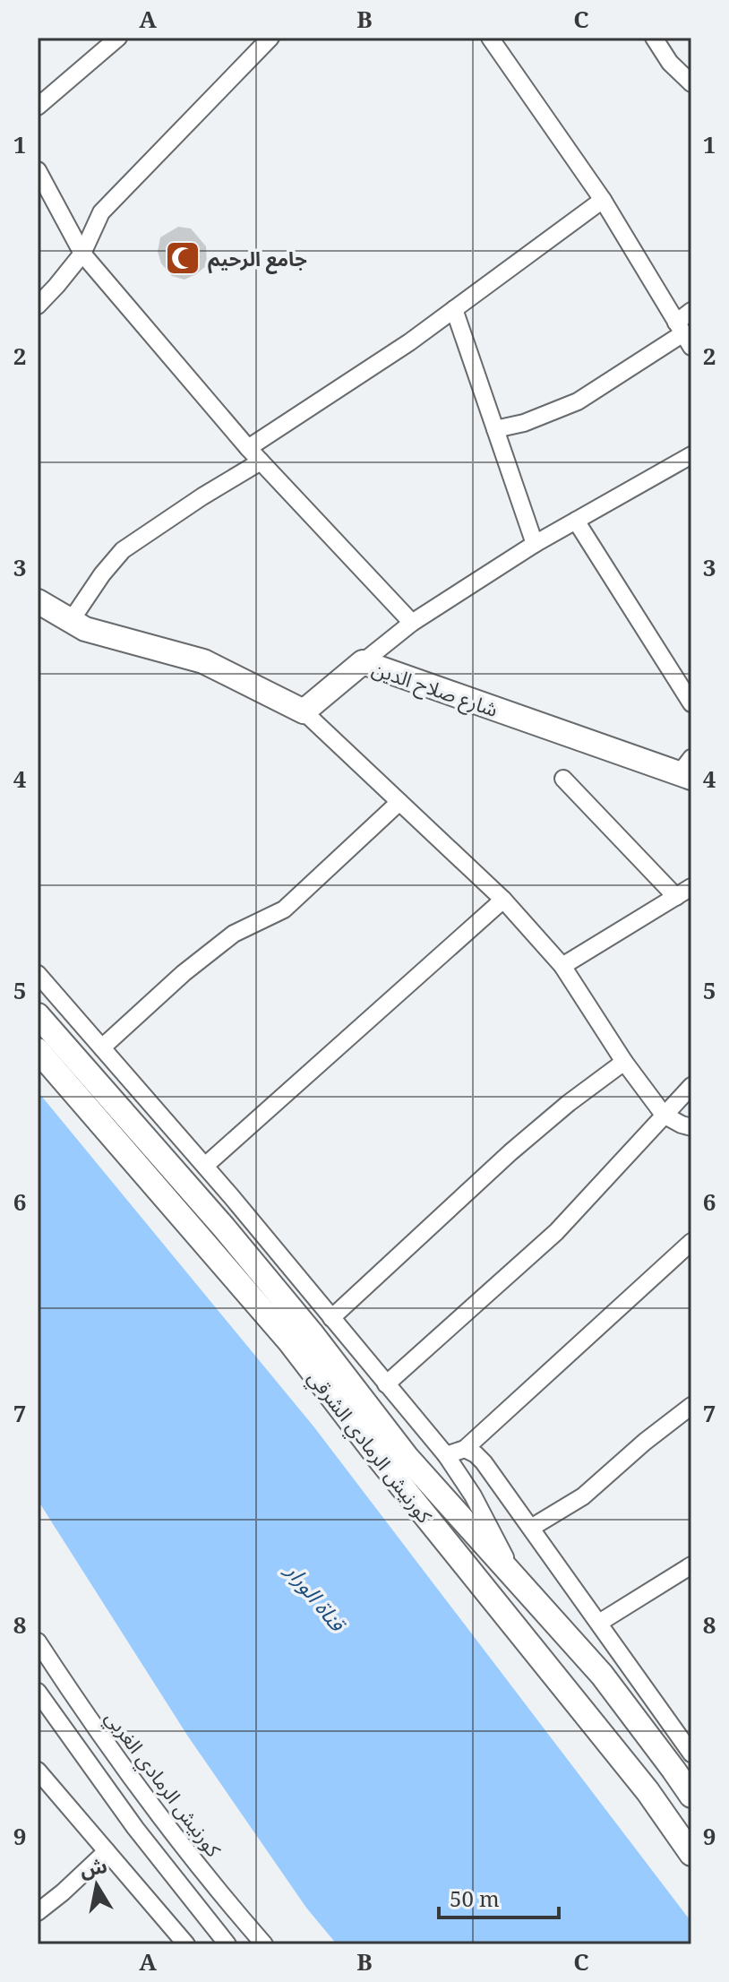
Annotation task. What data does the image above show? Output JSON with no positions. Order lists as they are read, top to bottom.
{
  "streets": {
    "main road": ["شارع صلاح الدين", "كورنيش الرمادي الشرقي"],
    "street": ["كورنيش الرمادي الغربي"]
  },
  "water": ["قناة الورار"],
  "places": {
    "mosque": ["جامع الرحيم"]
  },
  "scale_bar": "50 m",
  "north": "top",
  "grid": {
    "columns": ["A", "B", "C"],
    "rows": [
      "1",
      "2",
      "3",
      "4",
      "5",
      "6",
      "7",
      "8",
      "9"
    ]
  }
}
